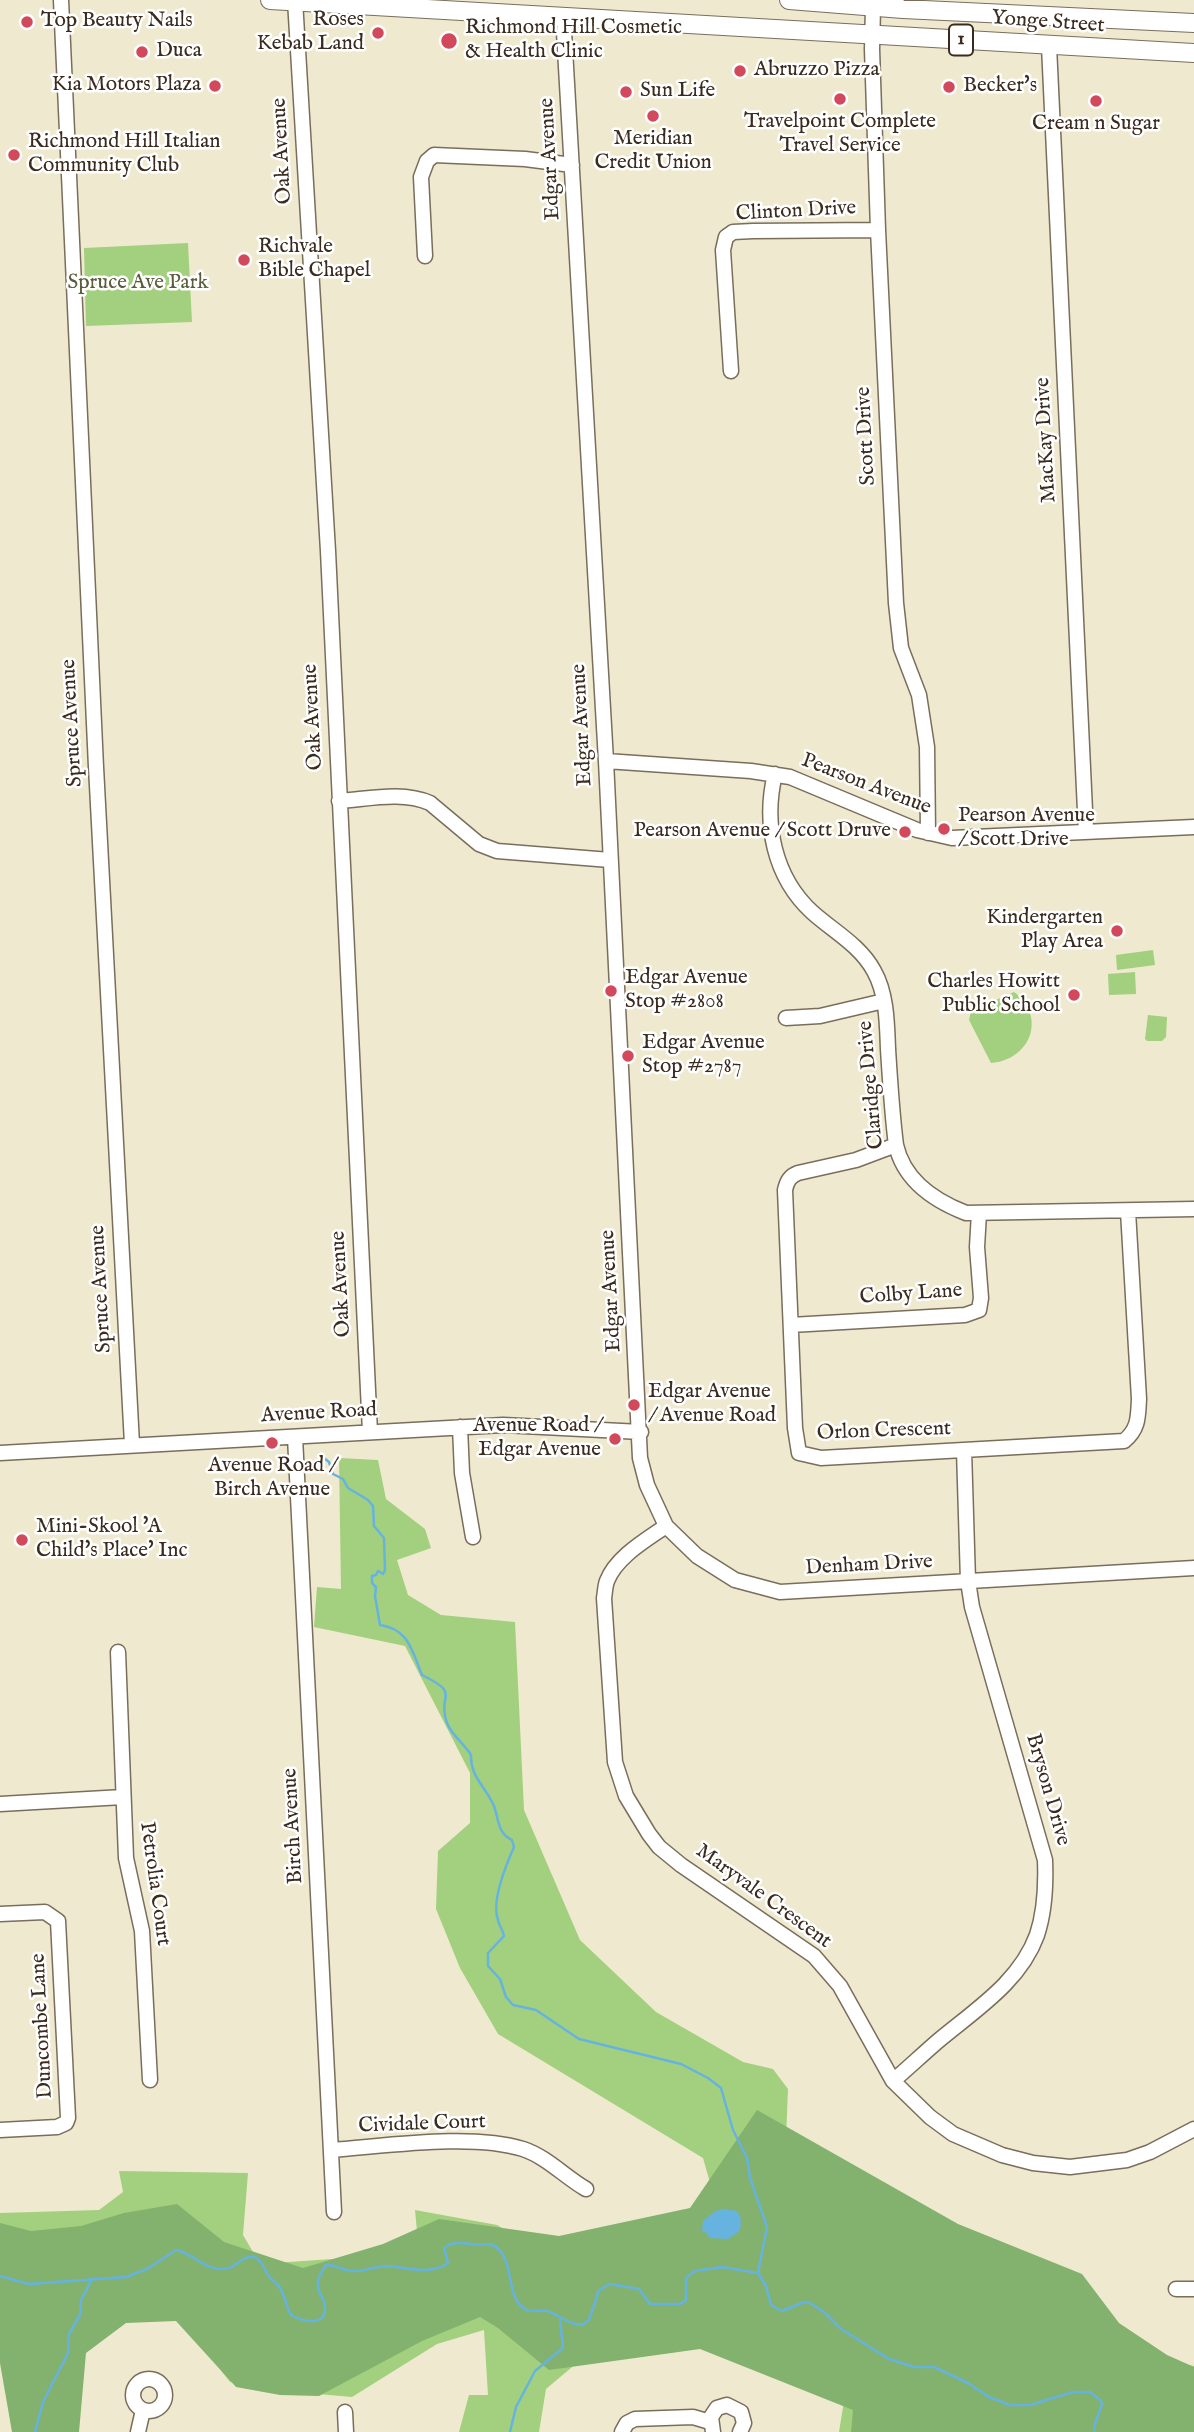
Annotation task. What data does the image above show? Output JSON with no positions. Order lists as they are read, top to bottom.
{
  "streets": {
    "main road": ["Yonge Street", "1"],
    "street": [
      "Oak Avenue",
      "Edgar Avenue",
      "Clinton Drive",
      "Scott Drive",
      "MacKay Drive",
      "Spruce Avenue",
      "Pearson Avenue",
      "Claridge Drive",
      "Colby Lane",
      "Avenue Road",
      "Orlon Crescent",
      "Denham Drive",
      "Bryson Drive",
      "Birch Avenue",
      "Petrolia Court",
      "Maryvale Crescent",
      "Duncombe Lane",
      "Cividale Court"
    ]
  },
  "crossings": [
    ["Yonge Street", "Oak Avenue"],
    ["Yonge Street", "Edgar Avenue"],
    ["Yonge Street", "Scott Drive"],
    ["Yonge Street", "MacKay Drive"],
    ["Oak Avenue", "Avenue Road"],
    ["Edgar Avenue", "Pearson Avenue"],
    ["Edgar Avenue", "Avenue Road"],
    ["Edgar Avenue", "Denham Drive"],
    ["Clinton Drive", "Scott Drive"],
    ["Scott Drive", "Pearson Avenue"],
    ["MacKay Drive", "Pearson Avenue"],
    ["Spruce Avenue", "Avenue Road"],
    ["Pearson Avenue", "Claridge Drive"],
    ["Claridge Drive", "Colby Lane"],
    ["Claridge Drive", "Orlon Crescent"],
    ["Colby Lane", "Orlon Crescent"],
    ["Avenue Road", "Denham Drive"],
    ["Avenue Road", "Birch Avenue"],
    ["Orlon Crescent", "Bryson Drive"],
    ["Denham Drive", "Bryson Drive"],
    ["Denham Drive", "Maryvale Crescent"],
    ["Bryson Drive", "Maryvale Crescent"],
    ["Birch Avenue", "Cividale Court"]
  ],
  "parks": ["Spruce Ave Park"],
  "places": [
    "Top Beauty Nails",
    "Roses Kebab Land",
    "Richmond Hill Cosmetic & Health Clinic",
    "Duca",
    "Abruzzo Pizza",
    "Kia Motors Plaza",
    "Becker's",
    "Sun Life",
    "Travelpoint Complete Travel Service",
    "Cream n Sugar",
    "Meridian Credit Union",
    "Richmond Hill Italian Community Club",
    "Richvale Bible Chapel",
    "Pearson Avenue / Scott Drive",
    "Pearson Avenue / Scott Druve",
    "Kindergarten Play Area",
    "Edgar Avenue Stop #2808",
    "Charles Howitt Public School",
    "Edgar Avenue Stop #2787",
    "Edgar Avenue / Avenue Road",
    "Avenue Road / Edgar Avenue",
    "Avenue Road / Birch Avenue",
    "Mini-Skool 'A Child's Place' Inc"
  ]
}
